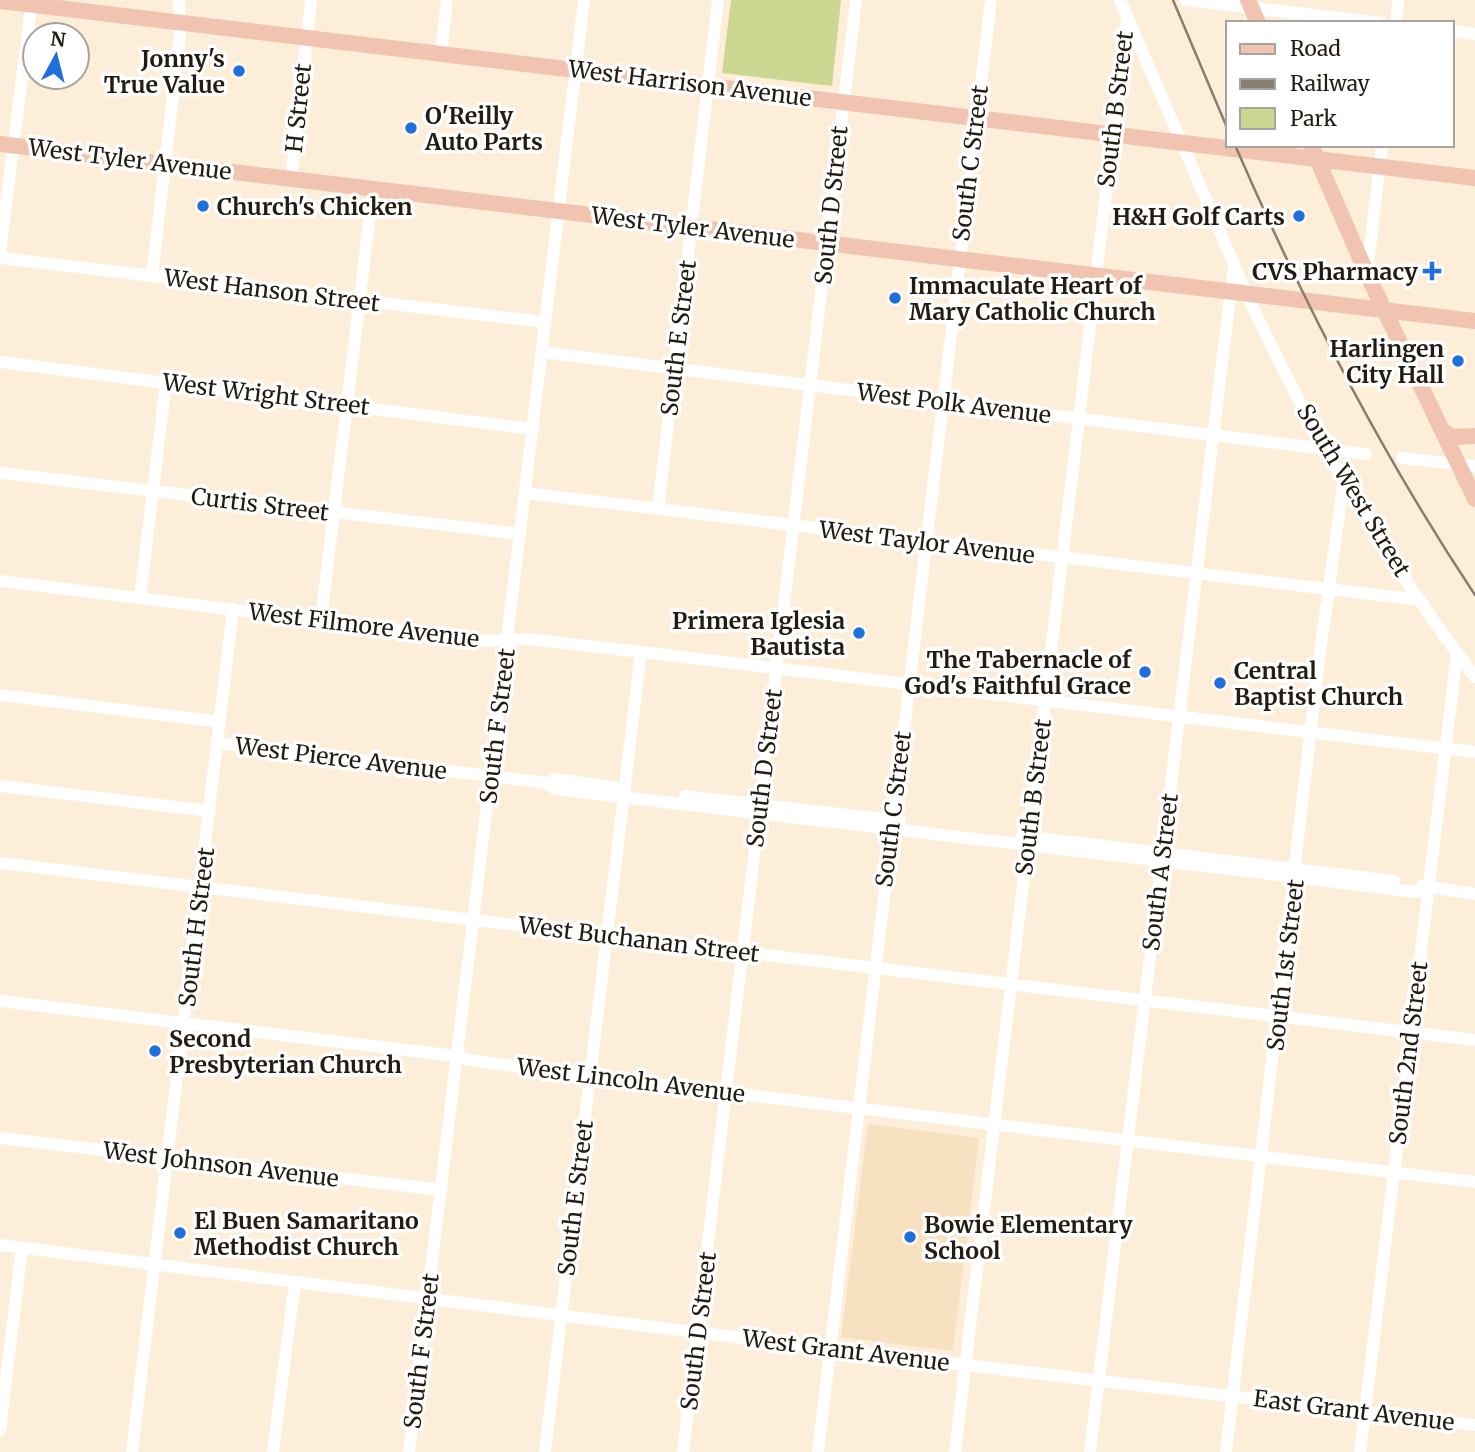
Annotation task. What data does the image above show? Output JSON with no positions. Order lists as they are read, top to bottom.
{
  "streets": {
    "main road": ["West Harrison Avenue", "West Tyler Avenue"],
    "street": [
      "H Street",
      "South B Street",
      "South C Street",
      "South D Street",
      "West Hanson Street",
      "South E Street",
      "West Wright Street",
      "West Polk Avenue",
      "South West Street",
      "Curtis Street",
      "West Taylor Avenue",
      "West Filmore Avenue",
      "South F Street",
      "West Pierce Avenue",
      "South A Street",
      "South H Street",
      "West Buchanan Street",
      "South 1st Street",
      "South 2nd Street",
      "West Lincoln Avenue",
      "West Johnson Avenue",
      "West Grant Avenue",
      "East Grant Avenue"
    ]
  },
  "crossings": [
    ["West Harrison Avenue", "H Street"],
    ["West Harrison Avenue", "South B Street"],
    ["West Harrison Avenue", "South C Street"],
    ["West Harrison Avenue", "South D Street"],
    ["West Harrison Avenue", "South E Street"],
    ["West Harrison Avenue", "South F Street"],
    ["H Street", "West Tyler Avenue"],
    ["South B Street", "West Tyler Avenue"],
    ["South B Street", "West Polk Avenue"],
    ["South B Street", "West Taylor Avenue"],
    ["South B Street", "West Filmore Avenue"],
    ["South B Street", "West Pierce Avenue"],
    ["South B Street", "West Buchanan Street"],
    ["South B Street", "West Lincoln Avenue"],
    ["South B Street", "West Grant Avenue"],
    ["West Tyler Avenue", "South C Street"],
    ["West Tyler Avenue", "South D Street"],
    ["West Tyler Avenue", "South E Street"],
    ["West Tyler Avenue", "South West Street"],
    ["West Tyler Avenue", "South F Street"],
    ["West Tyler Avenue", "South A Street"],
    ["South C Street", "West Polk Avenue"],
    ["South C Street", "West Taylor Avenue"],
    ["South C Street", "West Filmore Avenue"],
    ["South C Street", "West Pierce Avenue"],
    ["South C Street", "West Buchanan Street"],
    ["South C Street", "West Lincoln Avenue"],
    ["South C Street", "West Grant Avenue"],
    ["South D Street", "West Polk Avenue"],
    ["South D Street", "West Taylor Avenue"],
    ["South D Street", "West Filmore Avenue"],
    ["South D Street", "West Pierce Avenue"],
    ["South D Street", "West Buchanan Street"],
    ["South D Street", "West Lincoln Avenue"],
    ["South D Street", "West Grant Avenue"],
    ["West Hanson Street", "South F Street"],
    ["South E Street", "West Polk Avenue"],
    ["South E Street", "West Taylor Avenue"],
    ["South E Street", "West Filmore Avenue"],
    ["South E Street", "West Pierce Avenue"],
    ["South E Street", "West Buchanan Street"],
    ["South E Street", "West Lincoln Avenue"],
    ["South E Street", "West Grant Avenue"],
    ["West Wright Street", "South F Street"],
    ["West Polk Avenue", "South West Street"],
    ["West Polk Avenue", "South F Street"],
    ["West Polk Avenue", "South A Street"],
    ["South West Street", "West Taylor Avenue"],
    ["South West Street", "South 1st Street"],
    ["South West Street", "South 2nd Street"],
    ["Curtis Street", "South F Street"],
    ["West Taylor Avenue", "South F Street"],
    ["West Taylor Avenue", "South A Street"],
    ["West Taylor Avenue", "South 1st Street"],
    ["West Filmore Avenue", "South F Street"],
    ["West Filmore Avenue", "South A Street"],
    ["West Filmore Avenue", "South H Street"],
    ["West Filmore Avenue", "South 1st Street"],
    ["West Filmore Avenue", "South 2nd Street"],
    ["South F Street", "West Pierce Avenue"],
    ["South F Street", "West Buchanan Street"],
    ["South F Street", "West Lincoln Avenue"],
    ["South F Street", "West Johnson Avenue"],
    ["South F Street", "West Grant Avenue"],
    ["West Pierce Avenue", "South A Street"],
    ["West Pierce Avenue", "South H Street"],
    ["West Pierce Avenue", "South 1st Street"],
    ["West Pierce Avenue", "South 2nd Street"],
    ["South A Street", "West Buchanan Street"],
    ["South A Street", "West Lincoln Avenue"],
    ["South A Street", "West Grant Avenue"],
    ["South H Street", "West Buchanan Street"],
    ["South H Street", "West Lincoln Avenue"],
    ["South H Street", "West Johnson Avenue"],
    ["South H Street", "West Grant Avenue"],
    ["West Buchanan Street", "South 1st Street"],
    ["West Buchanan Street", "South 2nd Street"],
    ["South 1st Street", "West Lincoln Avenue"],
    ["South 1st Street", "West Grant Avenue"],
    ["South 1st Street", "East Grant Avenue"],
    ["South 2nd Street", "West Lincoln Avenue"],
    ["South 2nd Street", "East Grant Avenue"],
    ["West Grant Avenue", "East Grant Avenue"]
  ],
  "places": {
    "other": [
      "Jonny's True Value",
      "O'Reilly Auto Parts",
      "Church's Chicken",
      "H&H Golf Carts",
      "Immaculate Heart of Mary Catholic Church",
      "Harlingen City Hall",
      "Primera Iglesia Bautista",
      "The Tabernacle of God's Faithful Grace",
      "Central Baptist Church",
      "Second Presbyterian Church",
      "El Buen Samaritano Methodist Church",
      "Bowie Elementary School"
    ],
    "health": ["CVS Pharmacy"]
  },
  "legend": ["Road", "Railway", "Park"],
  "north": "top"
}
